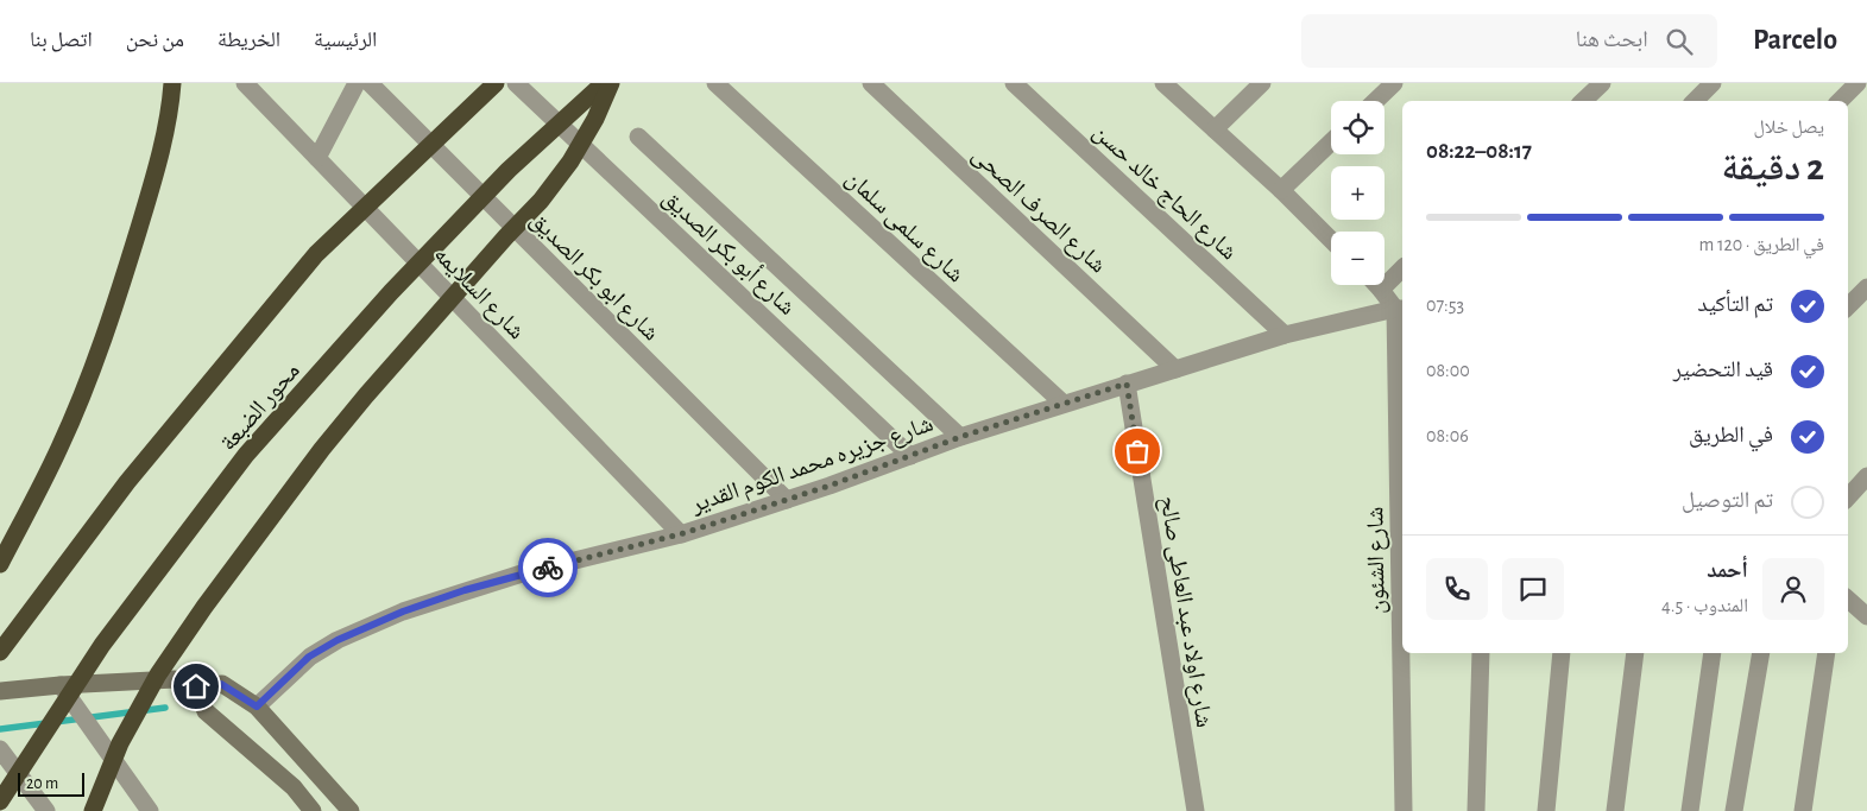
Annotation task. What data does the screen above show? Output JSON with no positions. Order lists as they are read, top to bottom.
{
  "streets": {
    "highway": ["محور الضبعة"],
    "street": [
      "شارع الحاج خالد حسن",
      "شارع الصرف الصحى",
      "شارع سلمى سلمان",
      "شارع أبو بكر الصديق",
      "شارع ابو بكر الصديق",
      "شارع السلايمه",
      "شارع جزيره محمد الكوم القدير",
      "شارع الشئون",
      "شارع اولاد عبد العاطى صالح"
    ]
  },
  "crossings": [
    ["شارع الحاج خالد حسن", "شارع جزيره محمد الكوم القدير"],
    ["شارع الصرف الصحى", "شارع جزيره محمد الكوم القدير"],
    ["شارع سلمى سلمان", "شارع جزيره محمد الكوم القدير"],
    ["شارع أبو بكر الصديق", "شارع جزيره محمد الكوم القدير"],
    ["شارع ابو بكر الصديق", "شارع جزيره محمد الكوم القدير"],
    ["شارع السلايمه", "شارع جزيره محمد الكوم القدير"],
    ["شارع جزيره محمد الكوم القدير", "شارع الشئون"],
    ["شارع جزيره محمد الكوم القدير", "شارع اولاد عبد العاطى صالح"]
  ],
  "scale_bar": "20 m",
  "page": {
    "header": "Parcelo",
    "search": "ابحث هنا",
    "nav": [
      "الرئيسية",
      "الخريطة",
      "من نحن",
      "اتصل بنا"
    ],
    "map_buttons": ["+", "−"],
    "heading": ["2 دقيقة", "يصل خلال", "08:17–08:22"],
    "panel": ["أحمد", "المندوب · 4.5"],
    "bar": "في الطريق · 120 m",
    "list": [
      ["تم التأكيد", "07:53"],
      ["قيد التحضير", "08:00"],
      ["في الطريق", "08:06"],
      "تم التوصيل"
    ],
    "scale": "20 m"
  }
}
